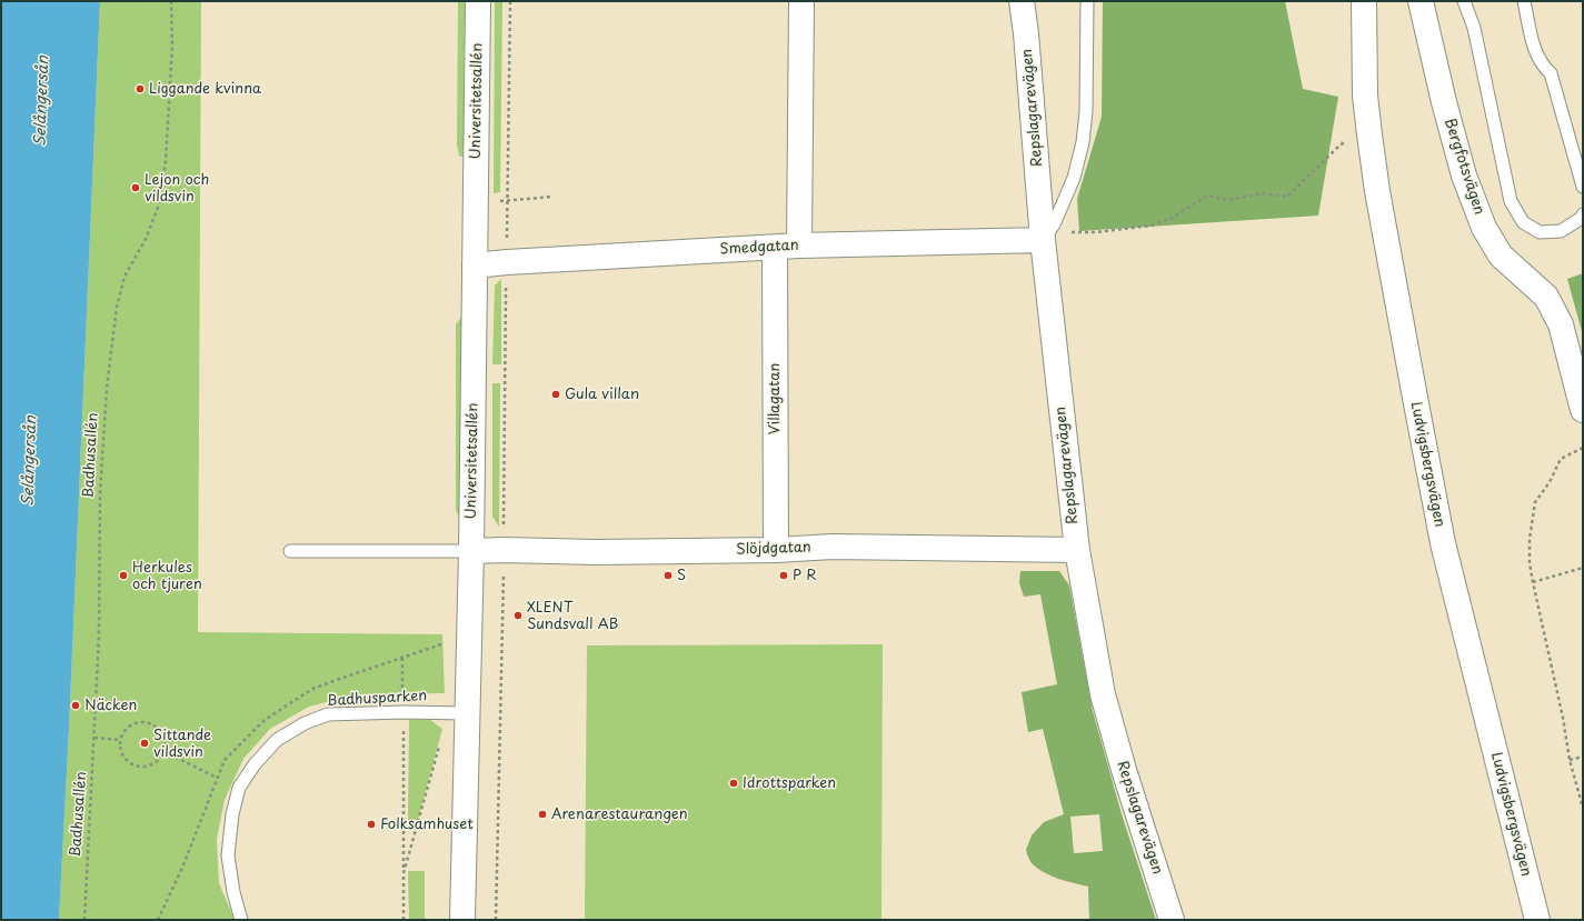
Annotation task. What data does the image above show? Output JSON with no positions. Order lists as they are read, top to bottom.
{
  "streets": {
    "street": [
      "Universitetsallén",
      "Repslagarevägen",
      "Bergfotsvägen",
      "Smedgatan",
      "Villagatan",
      "Ludvigsbergsvägen",
      "Slöjdgatan"
    ],
    "lane": ["Badhusparken"],
    "path": ["Badhusallén"]
  },
  "crossings": [
    ["Universitetsallén", "Smedgatan"],
    ["Universitetsallén", "Slöjdgatan"],
    ["Universitetsallén", "Badhusparken"],
    ["Repslagarevägen", "Smedgatan"],
    ["Repslagarevägen", "Slöjdgatan"],
    ["Smedgatan", "Villagatan"],
    ["Villagatan", "Slöjdgatan"]
  ],
  "water": ["Selångersån"],
  "places": [
    "Liggande kvinna",
    "Lejon och vildsvin",
    "Gula villan",
    "Herkules och tjuren",
    "S",
    "P R",
    "XLENT Sundsvall AB",
    "Näcken",
    "Sittande vildsvin",
    "Idrottsparken",
    "Arenarestaurangen",
    "Folksamhuset"
  ]
}
